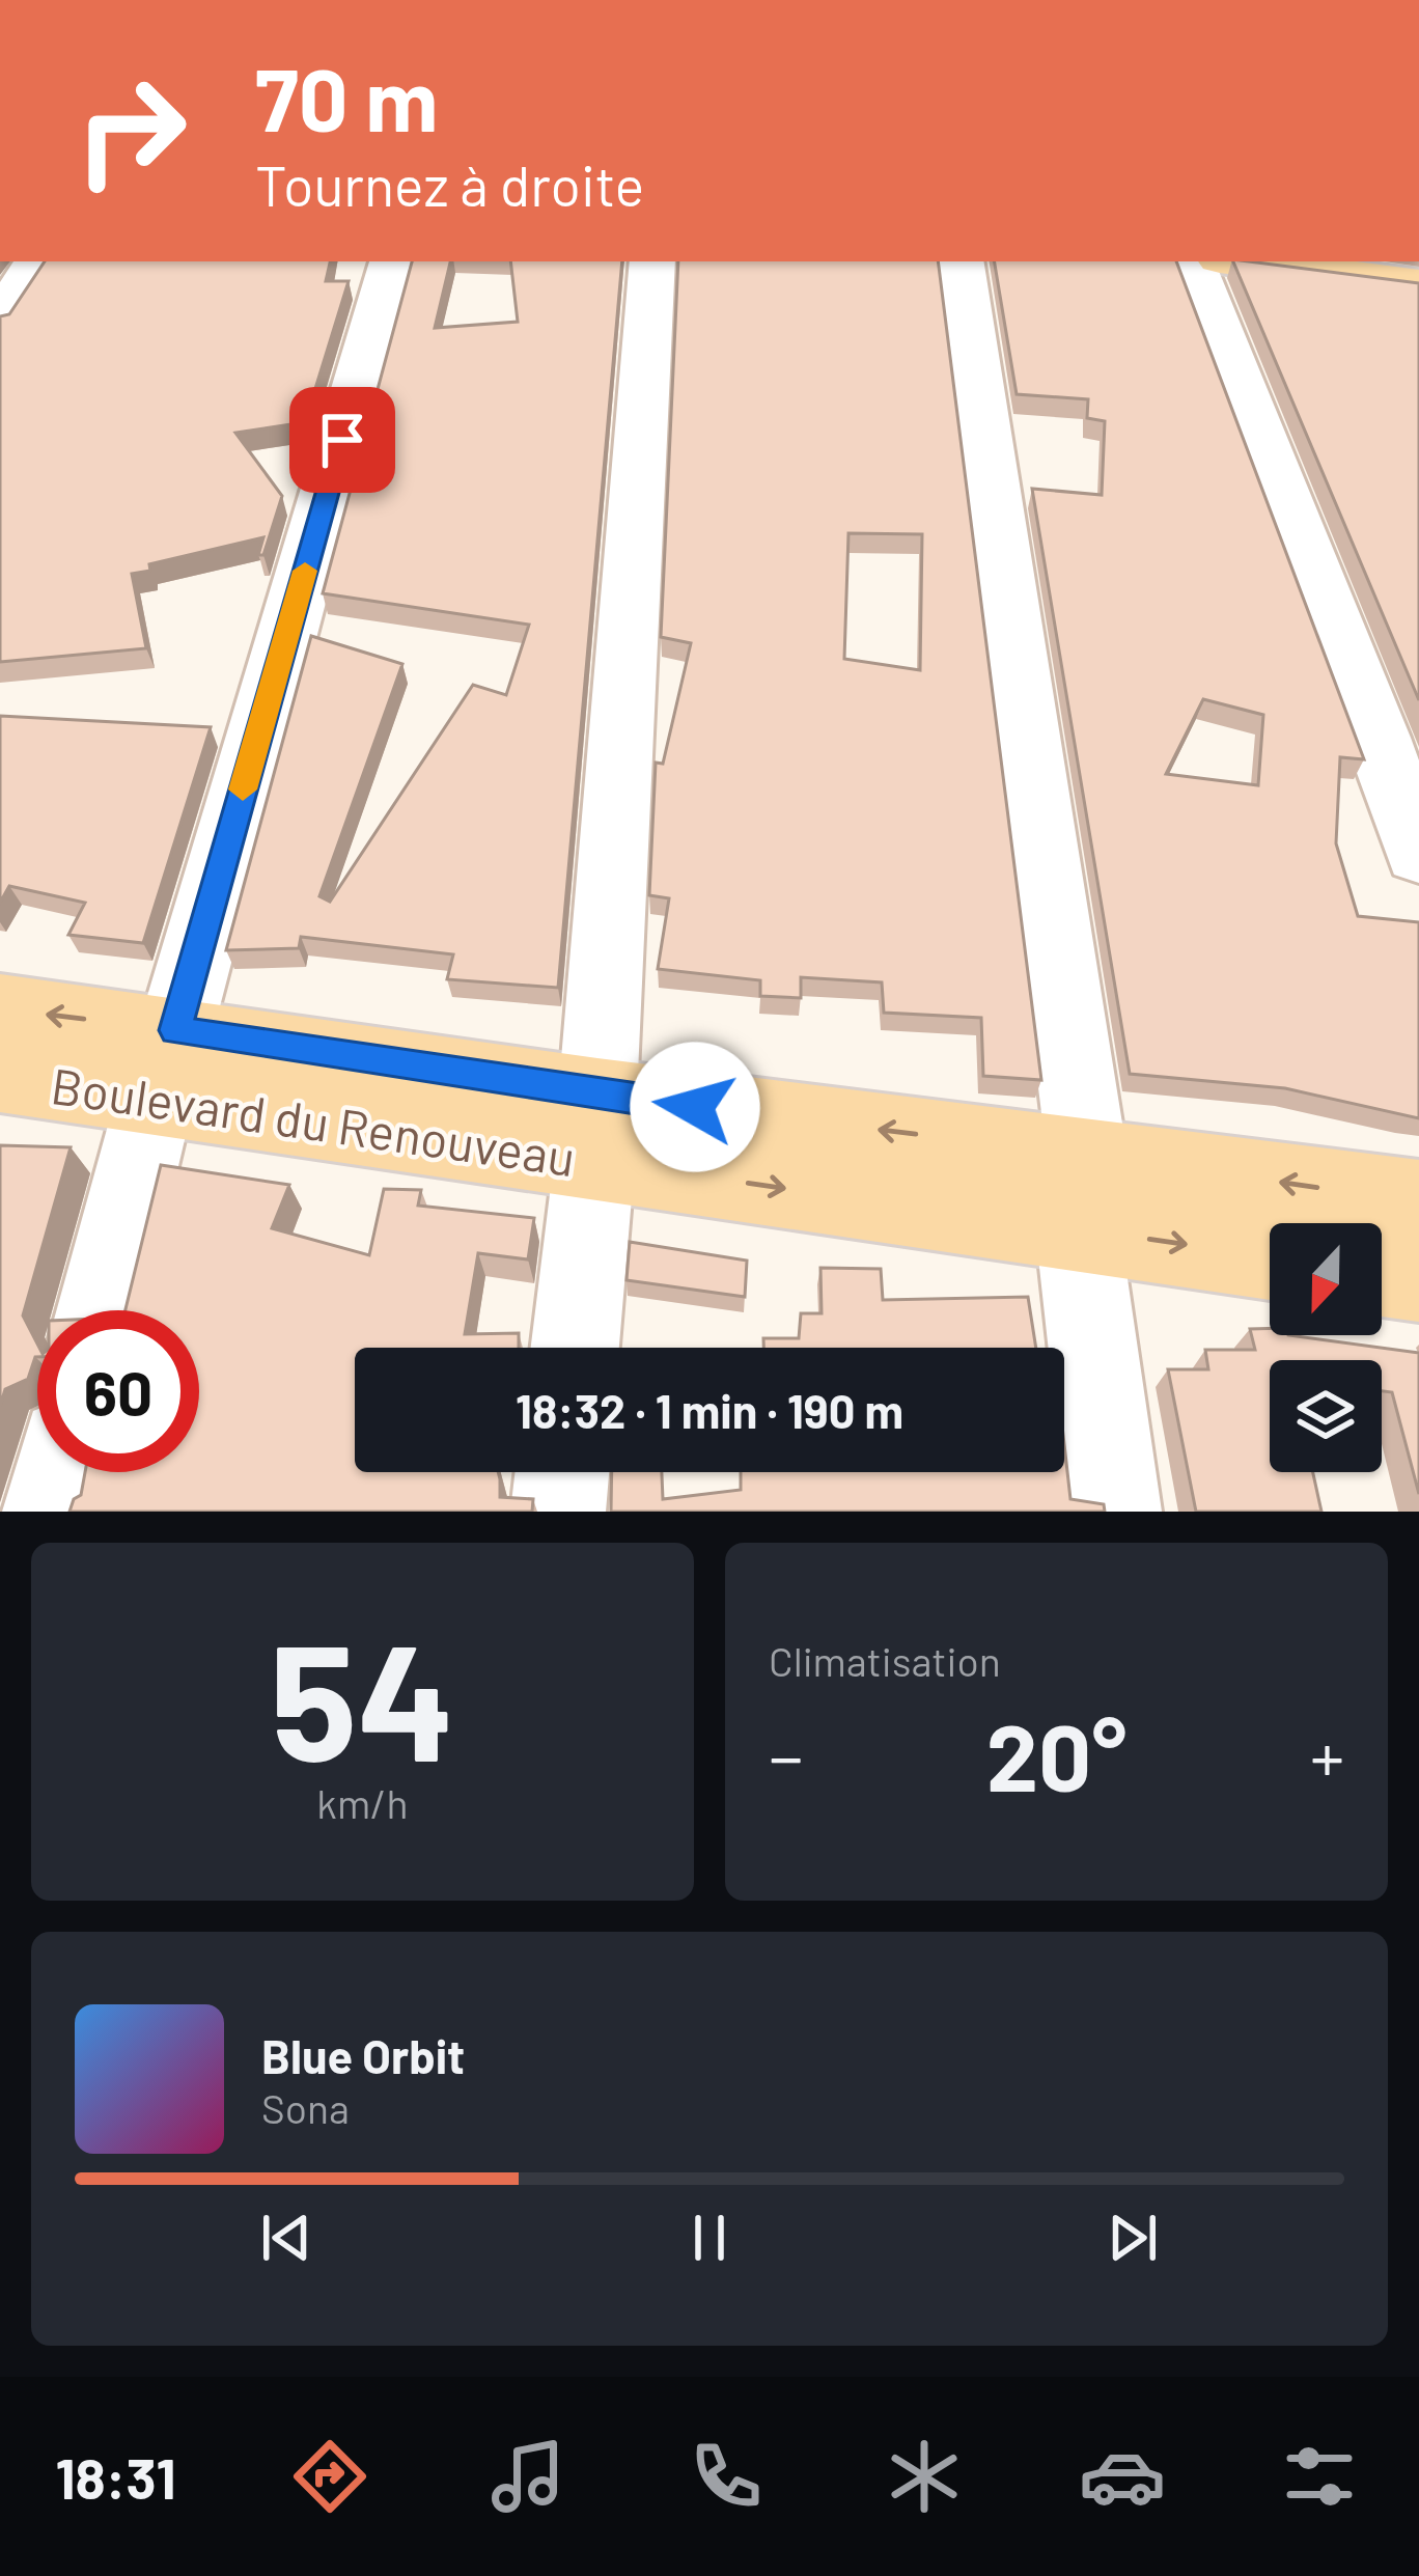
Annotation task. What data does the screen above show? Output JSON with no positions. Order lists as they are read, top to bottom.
{
  "streets": {
    "main road": ["Boulevard du Renouveau"]
  },
  "north": "bottom",
  "page": {
    "turn": ["70 m", "Tournez à droite"],
    "limit": "60",
    "trip": "18:32 · 1 min · 190 m",
    "tile": [
      ["54", "km/h"],
      "Climatisation"
    ],
    "heat": ["−", "20°", "+"],
    "song": ["Blue Orbit", "Sona"],
    "tabs": "18:31"
  }
}
